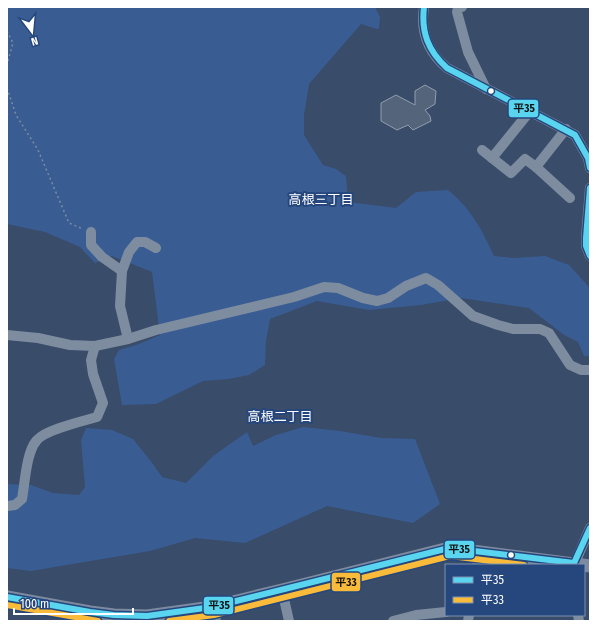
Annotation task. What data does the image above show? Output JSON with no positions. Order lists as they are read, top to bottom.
{
  "districts": ["高根三丁目", "高根二丁目"],
  "lines": ["transit line 平35", "transit line 平33"],
  "legend": ["平35", "平33"],
  "scale_bar": "100 m",
  "north": "bottom"
}
